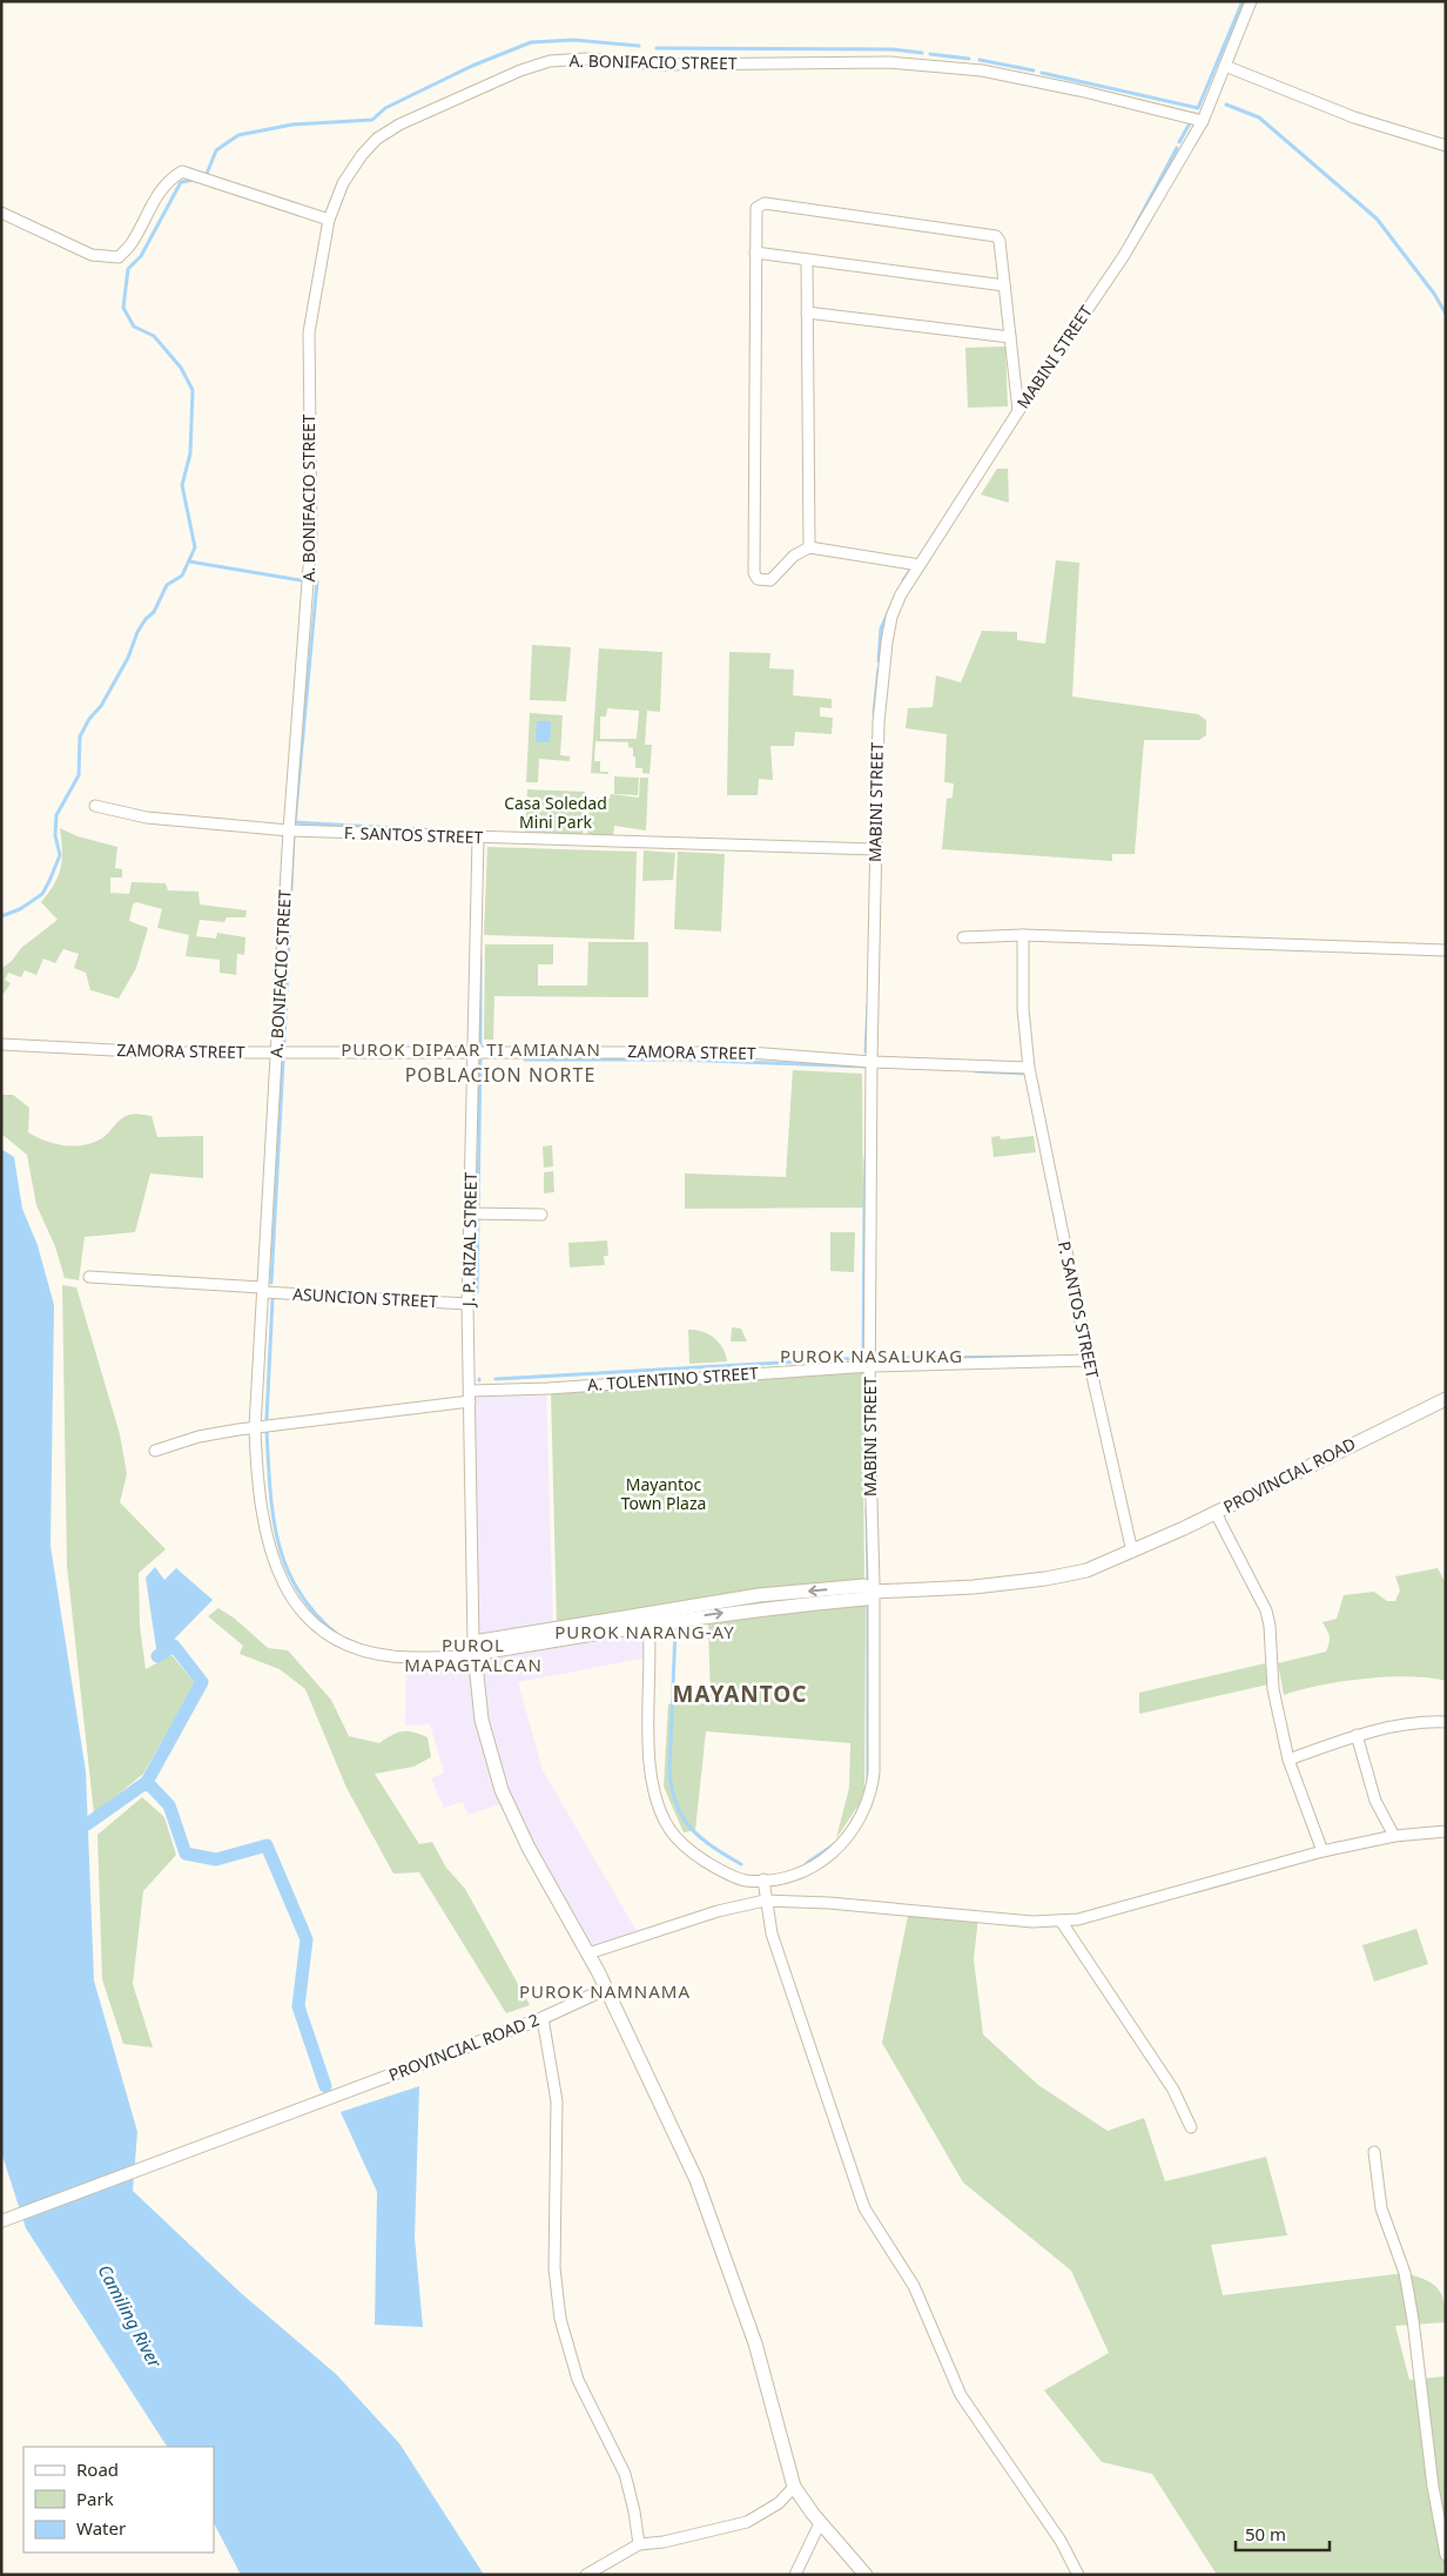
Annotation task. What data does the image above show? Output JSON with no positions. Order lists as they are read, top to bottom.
{
  "streets": {
    "main road": ["PROVINCIAL ROAD"],
    "street": [
      "A. BONIFACIO STREET",
      "MABINI STREET",
      "F. SANTOS STREET",
      "ZAMORA STREET",
      "J. P. RIZAL STREET",
      "ASUNCION STREET",
      "P. SANTOS STREET",
      "A. TOLENTINO STREET",
      "PROVINCIAL ROAD 2"
    ]
  },
  "crossings": [
    ["A. BONIFACIO STREET", "MABINI STREET"],
    ["A. BONIFACIO STREET", "F. SANTOS STREET"],
    ["A. BONIFACIO STREET", "ZAMORA STREET"],
    ["A. BONIFACIO STREET", "J. P. RIZAL STREET"],
    ["A. BONIFACIO STREET", "ASUNCION STREET"],
    ["A. BONIFACIO STREET", "A. TOLENTINO STREET"],
    ["A. BONIFACIO STREET", "PROVINCIAL ROAD"],
    ["MABINI STREET", "F. SANTOS STREET"],
    ["MABINI STREET", "ZAMORA STREET"],
    ["MABINI STREET", "A. TOLENTINO STREET"],
    ["MABINI STREET", "PROVINCIAL ROAD"],
    ["F. SANTOS STREET", "J. P. RIZAL STREET"],
    ["ZAMORA STREET", "J. P. RIZAL STREET"],
    ["ZAMORA STREET", "P. SANTOS STREET"],
    ["J. P. RIZAL STREET", "ASUNCION STREET"],
    ["J. P. RIZAL STREET", "A. TOLENTINO STREET"],
    ["J. P. RIZAL STREET", "PROVINCIAL ROAD"],
    ["P. SANTOS STREET", "A. TOLENTINO STREET"],
    ["P. SANTOS STREET", "PROVINCIAL ROAD"]
  ],
  "districts": [
    "PUROK DIPAAR TI AMIANAN",
    "POBLACION NORTE",
    "PUROK NASALUKAG",
    "PUROK NARANG-AY",
    "PUROL MAPAGTALCAN",
    "MAYANTOC",
    "PUROK NAMNAMA"
  ],
  "water": ["Camiling River"],
  "parks": ["Casa Soledad Mini Park", "Mayantoc Town Plaza"],
  "legend": ["Road", "Park", "Water"],
  "scale_bar": "50 m"
}
